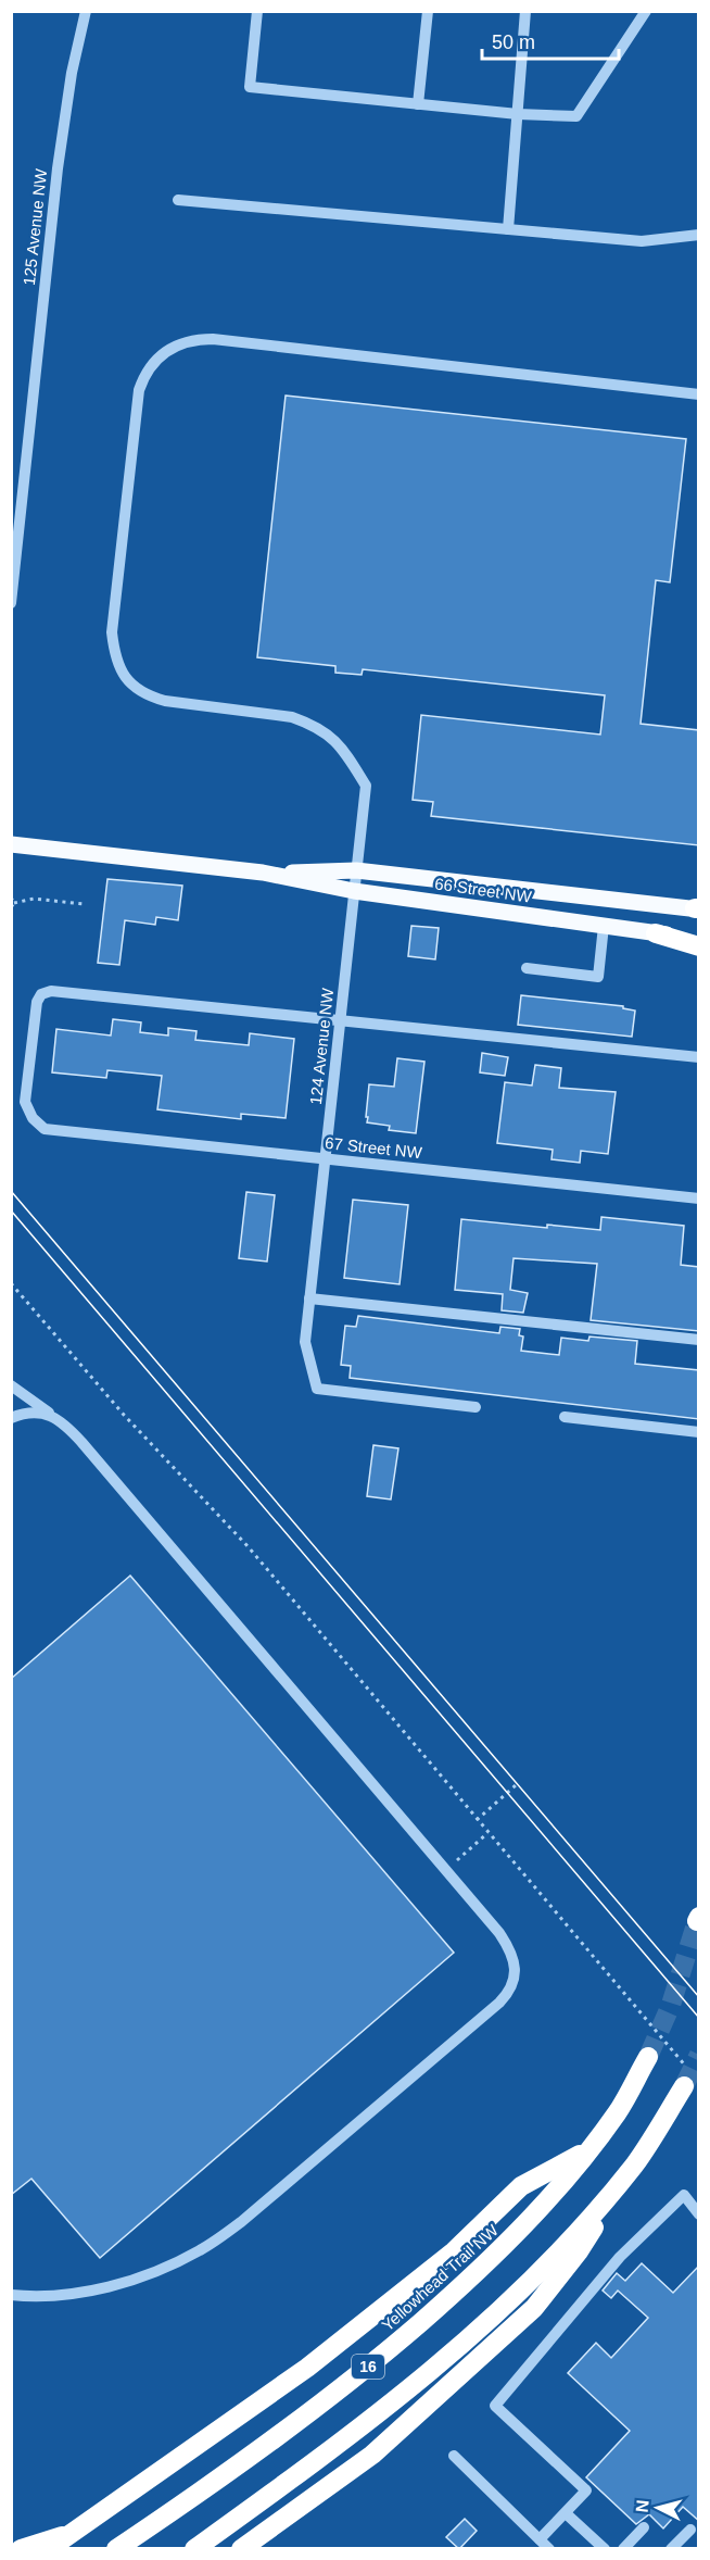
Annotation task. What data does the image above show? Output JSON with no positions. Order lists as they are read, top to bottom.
{
  "streets": {
    "highway": ["Yellowhead Trail NW", "16"],
    "main road": ["66 Street NW"],
    "street": ["125 Avenue NW", "124 Avenue NW", "67 Street NW"]
  },
  "crossings": [
    ["66 Street NW", "124 Avenue NW"],
    ["124 Avenue NW", "67 Street NW"]
  ],
  "scale_bar": "50 m",
  "north": "left"
}
